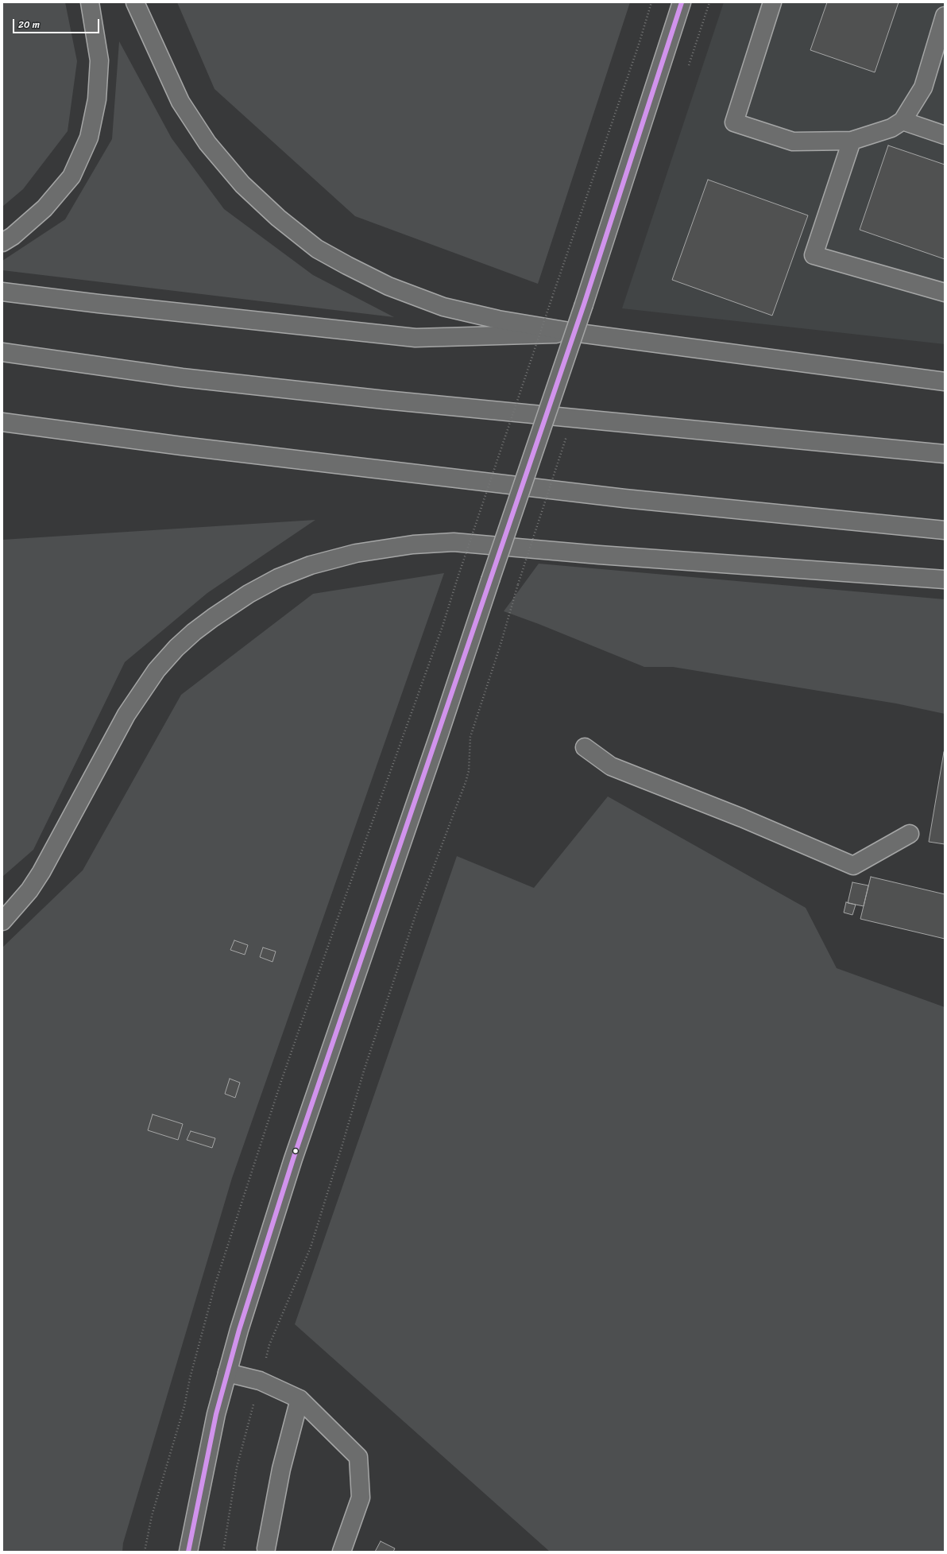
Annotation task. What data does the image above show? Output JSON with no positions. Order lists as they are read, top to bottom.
{
  "scale_bar": "20 m"
}
